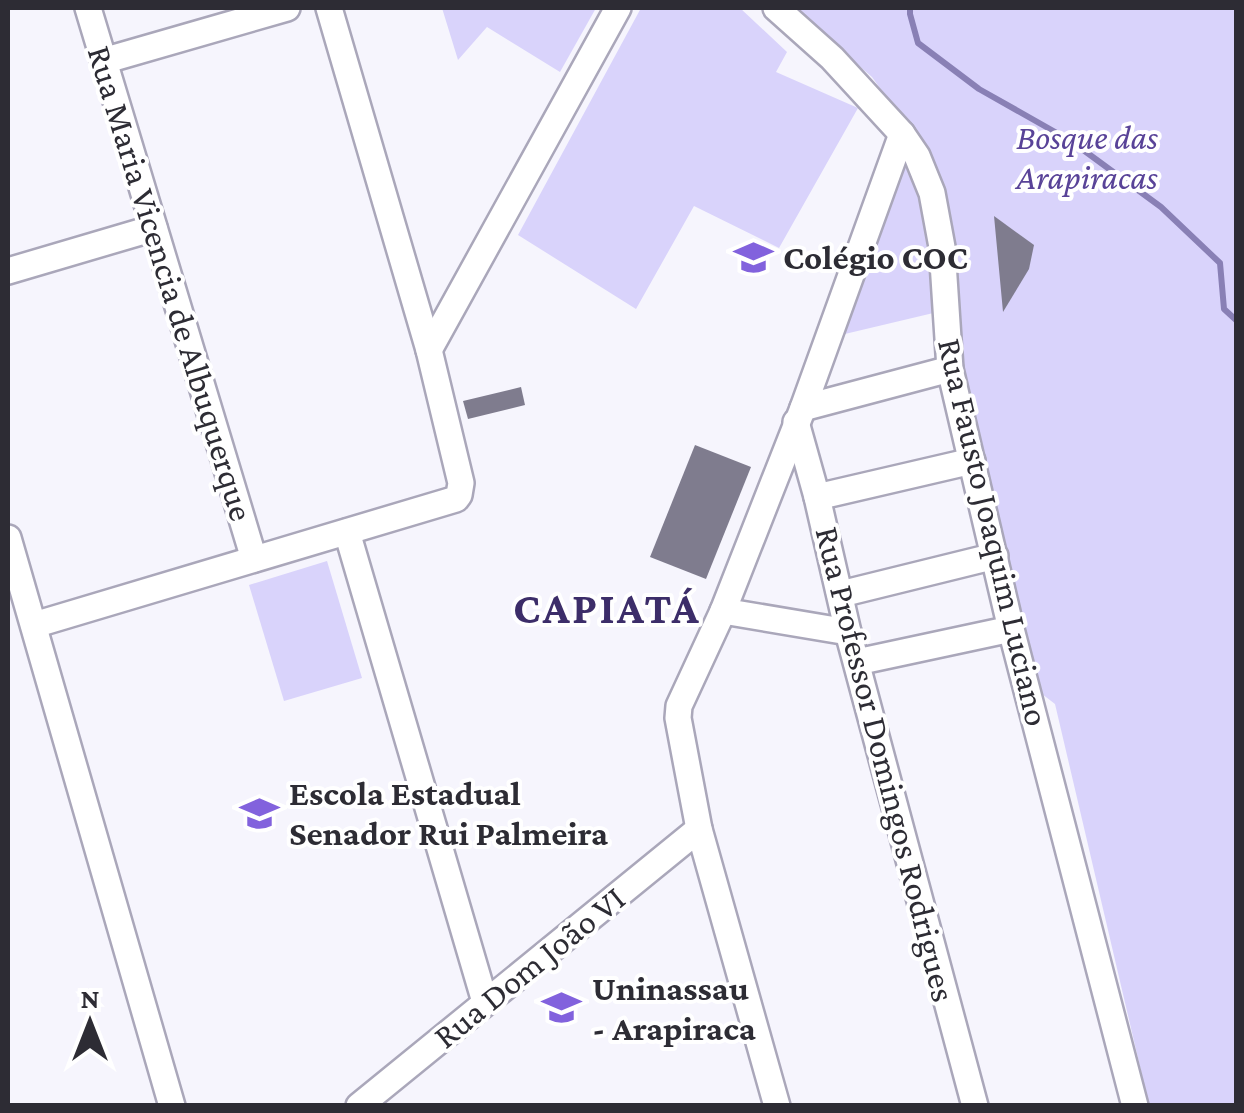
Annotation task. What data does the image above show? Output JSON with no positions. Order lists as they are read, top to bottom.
{
  "streets": {
    "street": [
      "Rua Maria Vicencia de Albuquerque",
      "Rua Fausto Joaquim Luciano",
      "Rua Professor Domingos Rodrigues",
      "Rua Dom João VI"
    ]
  },
  "districts": ["CAPIATÁ"],
  "parks": ["Bosque das Arapiracas"],
  "places": {
    "school or university": ["Colégio COC", "Escola Estadual Senador Rui Palmeira", "Uninassau - Arapiraca"]
  },
  "north": "top"
}
